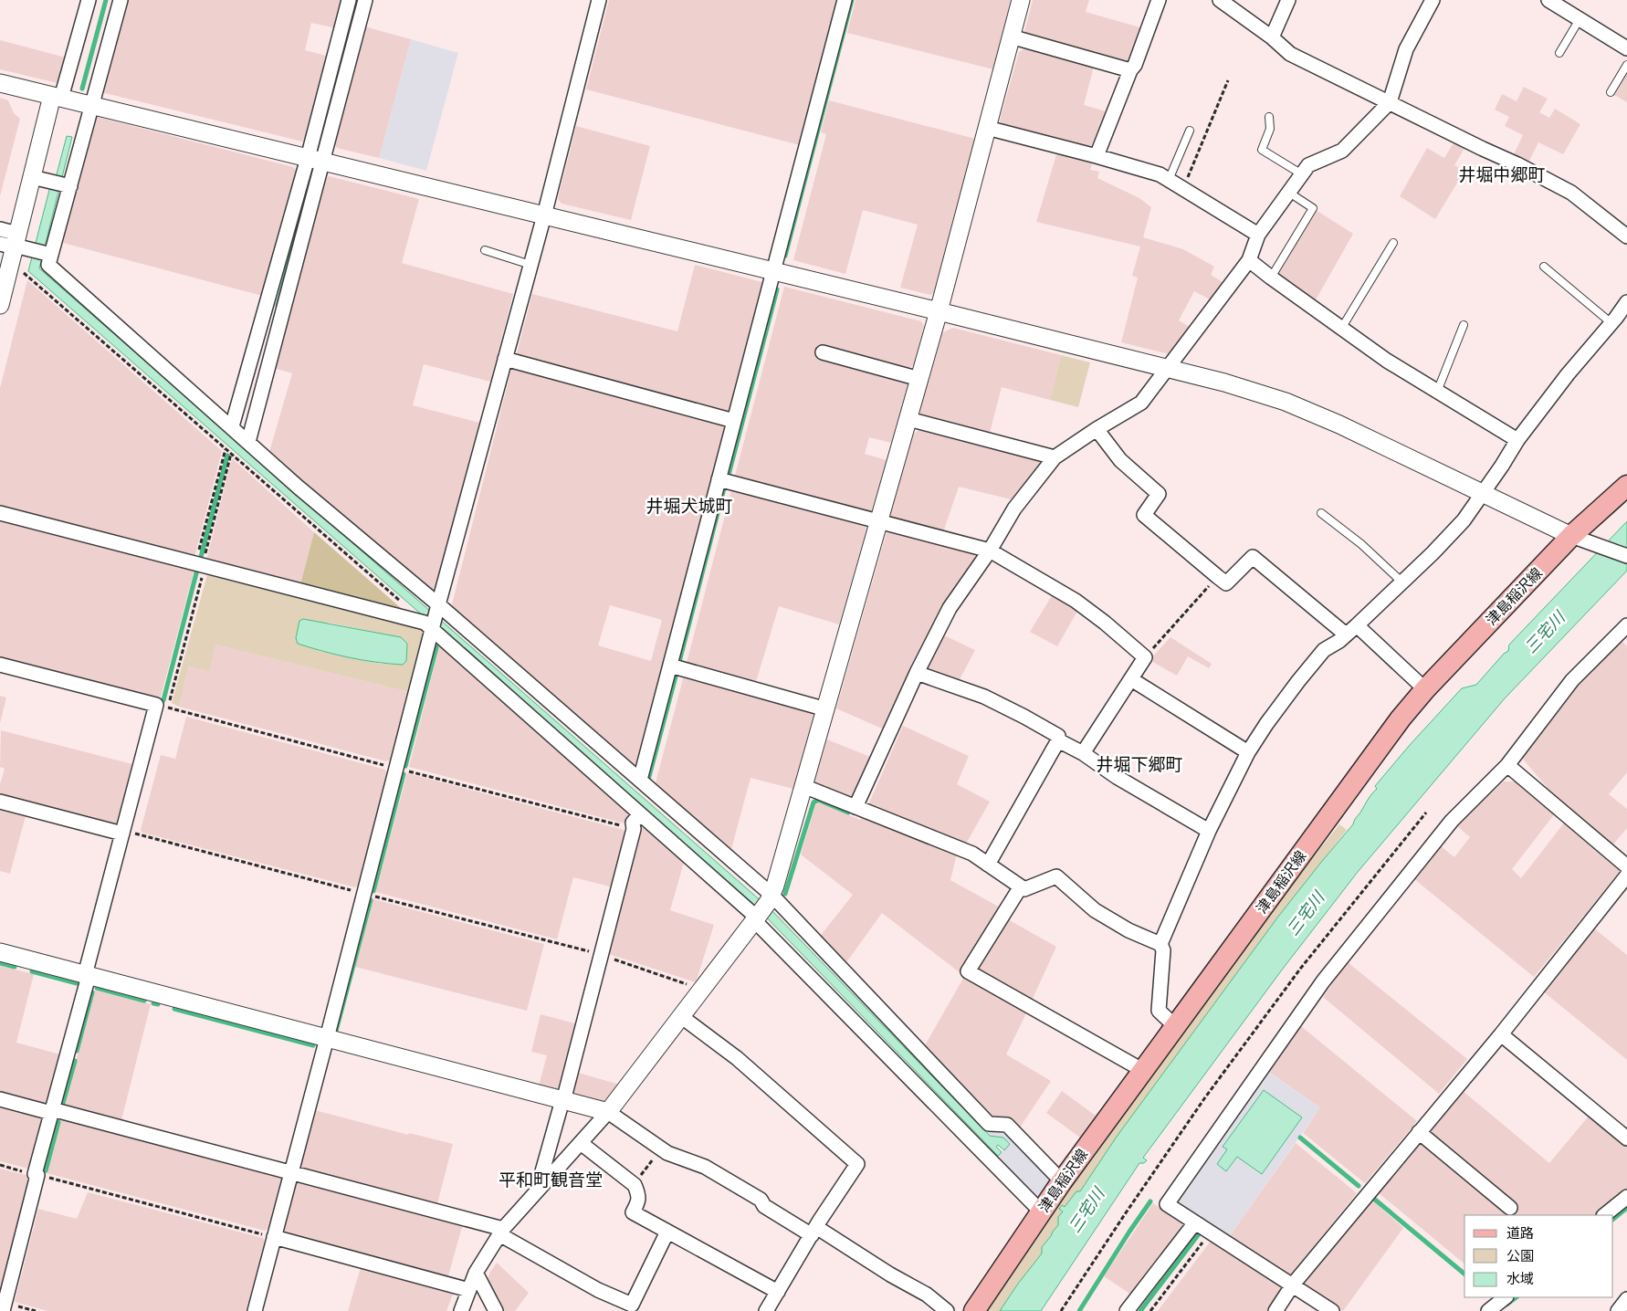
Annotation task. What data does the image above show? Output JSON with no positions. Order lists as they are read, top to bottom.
{
  "streets": {
    "main road": ["津島稲沢線"]
  },
  "districts": [
    "井堀中郷町",
    "井堀犬城町",
    "井堀下郷町",
    "平和町観音堂"
  ],
  "water": ["三宅川"],
  "legend": ["道路", "公園", "水域"]
}
